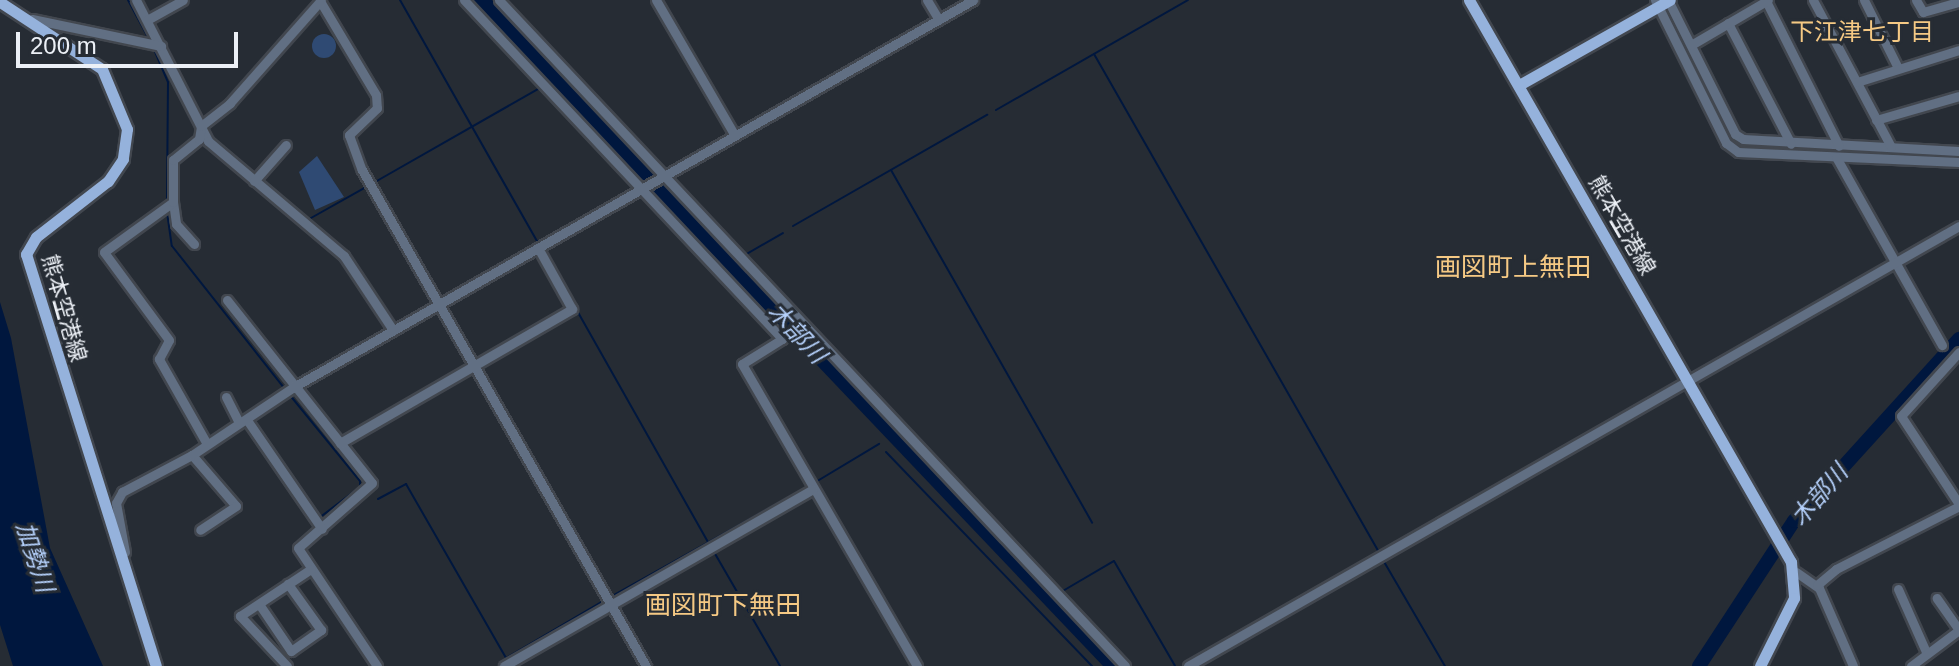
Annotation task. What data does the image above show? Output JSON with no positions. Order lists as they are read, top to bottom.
{
  "streets": {
    "main road": ["熊本空港線"]
  },
  "districts": ["下江津七丁目", "画図町上無田", "画図町下無田"],
  "water": ["木部川", "加勢川"],
  "scale_bar": "200 m"
}
